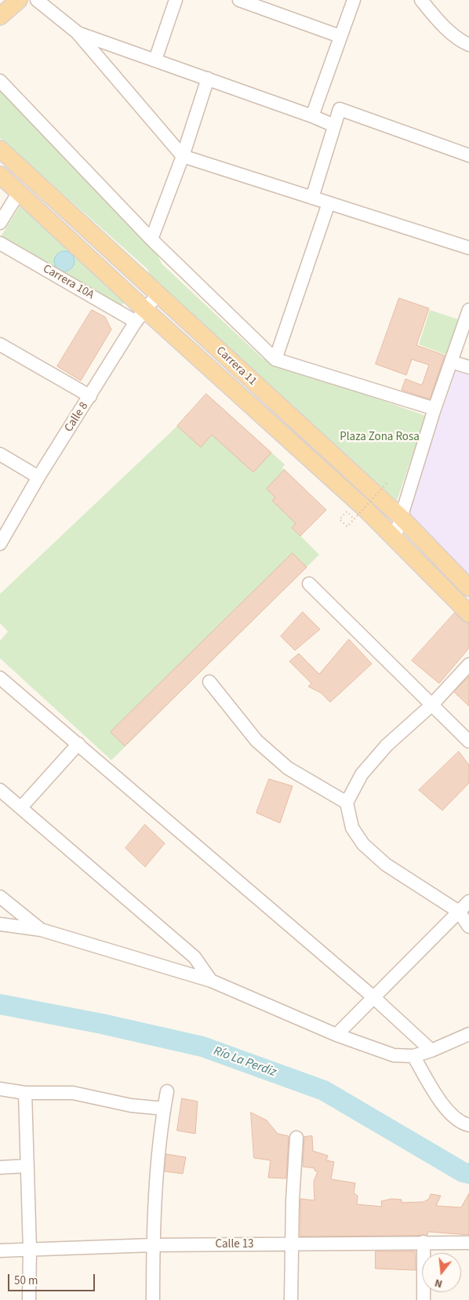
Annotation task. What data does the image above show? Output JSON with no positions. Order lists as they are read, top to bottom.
{
  "streets": {
    "main road": ["Carrera 11"],
    "street": ["Carrera 10A", "Calle 8", "Calle 13"]
  },
  "crossings": [
    ["Carrera 10A", "Carrera 11"],
    ["Carrera 10A", "Calle 8"],
    ["Carrera 11", "Calle 8"]
  ],
  "water": ["Río La Perdiz"],
  "parks": ["Plaza Zona Rosa"],
  "scale_bar": "50 m",
  "north": "bottom"
}
